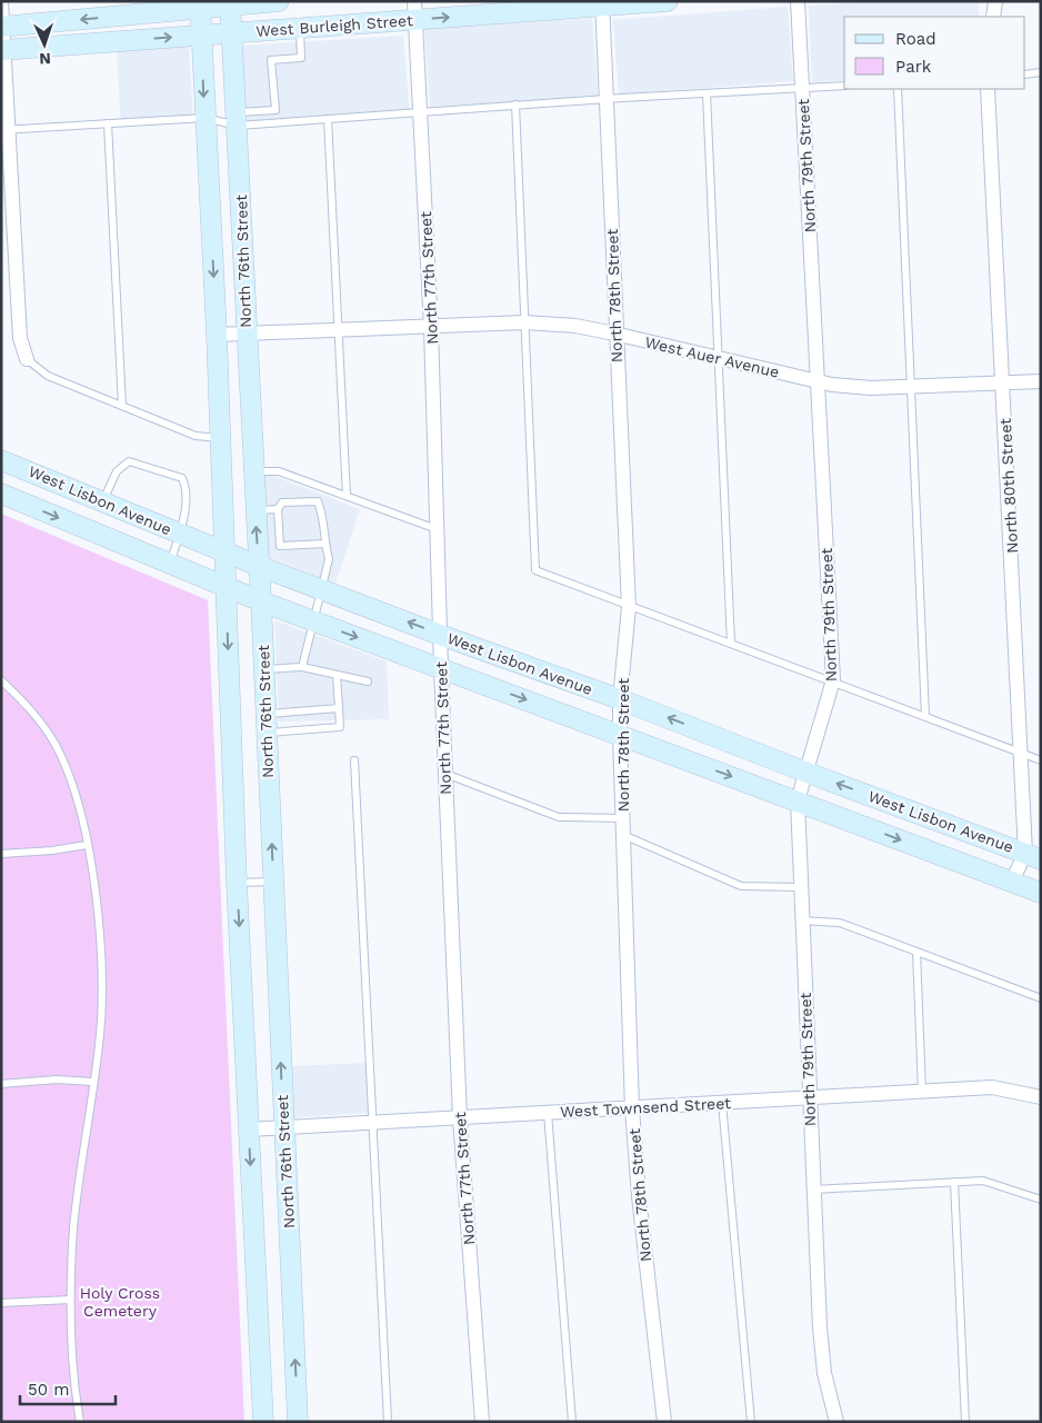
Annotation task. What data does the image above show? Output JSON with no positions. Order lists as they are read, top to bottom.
{
  "streets": {
    "main road": ["West Burleigh Street", "North 76th Street", "West Lisbon Avenue"],
    "street": [
      "North 79th Street",
      "North 77th Street",
      "North 78th Street",
      "West Auer Avenue",
      "North 80th Street",
      "West Townsend Street"
    ]
  },
  "crossings": [
    ["West Burleigh Street", "North 76th Street"],
    ["West Burleigh Street", "North 77th Street"],
    ["West Burleigh Street", "North 78th Street"],
    ["North 79th Street", "West Auer Avenue"],
    ["North 79th Street", "West Lisbon Avenue"],
    ["North 79th Street", "West Townsend Street"],
    ["North 76th Street", "West Auer Avenue"],
    ["North 76th Street", "West Lisbon Avenue"],
    ["North 76th Street", "West Townsend Street"],
    ["North 77th Street", "West Auer Avenue"],
    ["North 77th Street", "West Lisbon Avenue"],
    ["North 77th Street", "West Townsend Street"],
    ["North 78th Street", "West Auer Avenue"],
    ["North 78th Street", "West Lisbon Avenue"],
    ["North 78th Street", "West Townsend Street"],
    ["West Auer Avenue", "North 80th Street"],
    ["North 80th Street", "West Lisbon Avenue"]
  ],
  "parks": ["Holy Cross Cemetery"],
  "legend": ["Road", "Park"],
  "scale_bar": "50 m",
  "north": "bottom"
}
